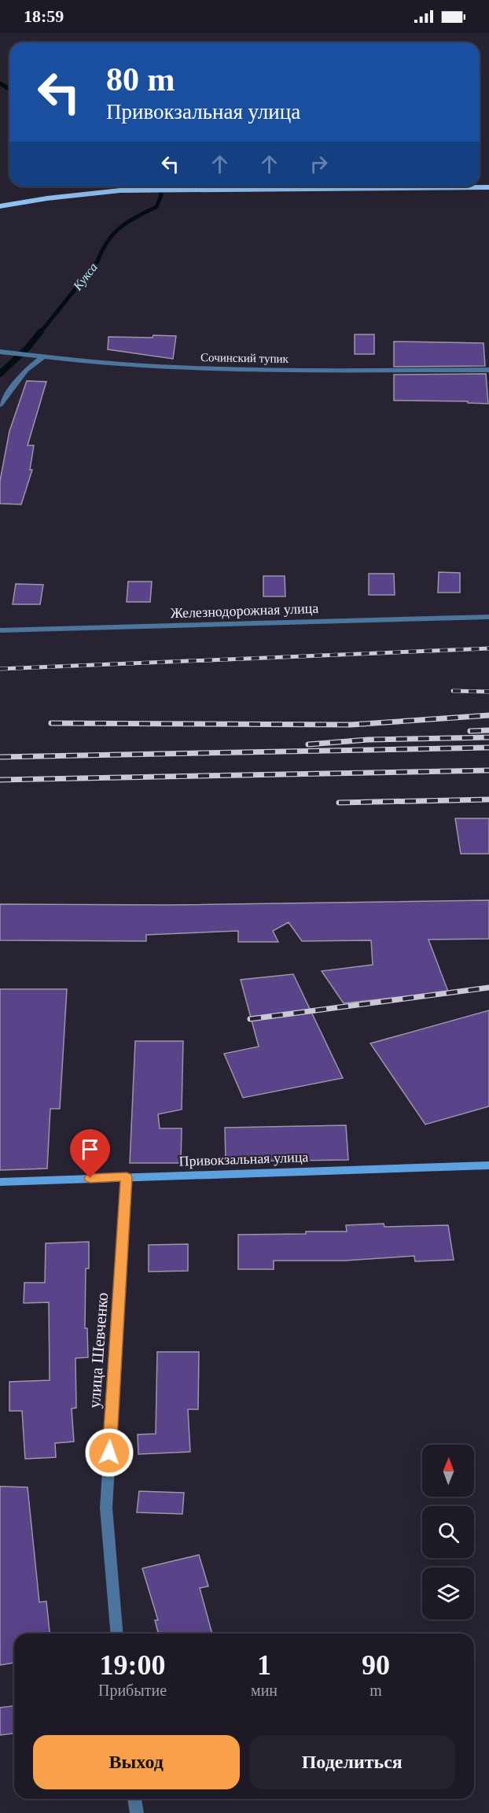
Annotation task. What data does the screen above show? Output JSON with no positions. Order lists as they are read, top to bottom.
{
  "streets": {
    "street": [
      "Сочинский тупик",
      "Железнодорожная улица",
      "Привокзальная улица",
      "улица Шевченко"
    ]
  },
  "crossings": [
    ["Привокзальная улица", "улица Шевченко"]
  ],
  "water": ["Кукса"],
  "north": "top",
  "page": {
    "status": "18:59",
    "turn": ["80 m", "Привокзальная улица"],
    "eta": [
      "19:00",
      "Прибытие",
      "1",
      "мин",
      "90",
      "m"
    ],
    "buttons": ["Выход", "Поделиться"]
  }
}
